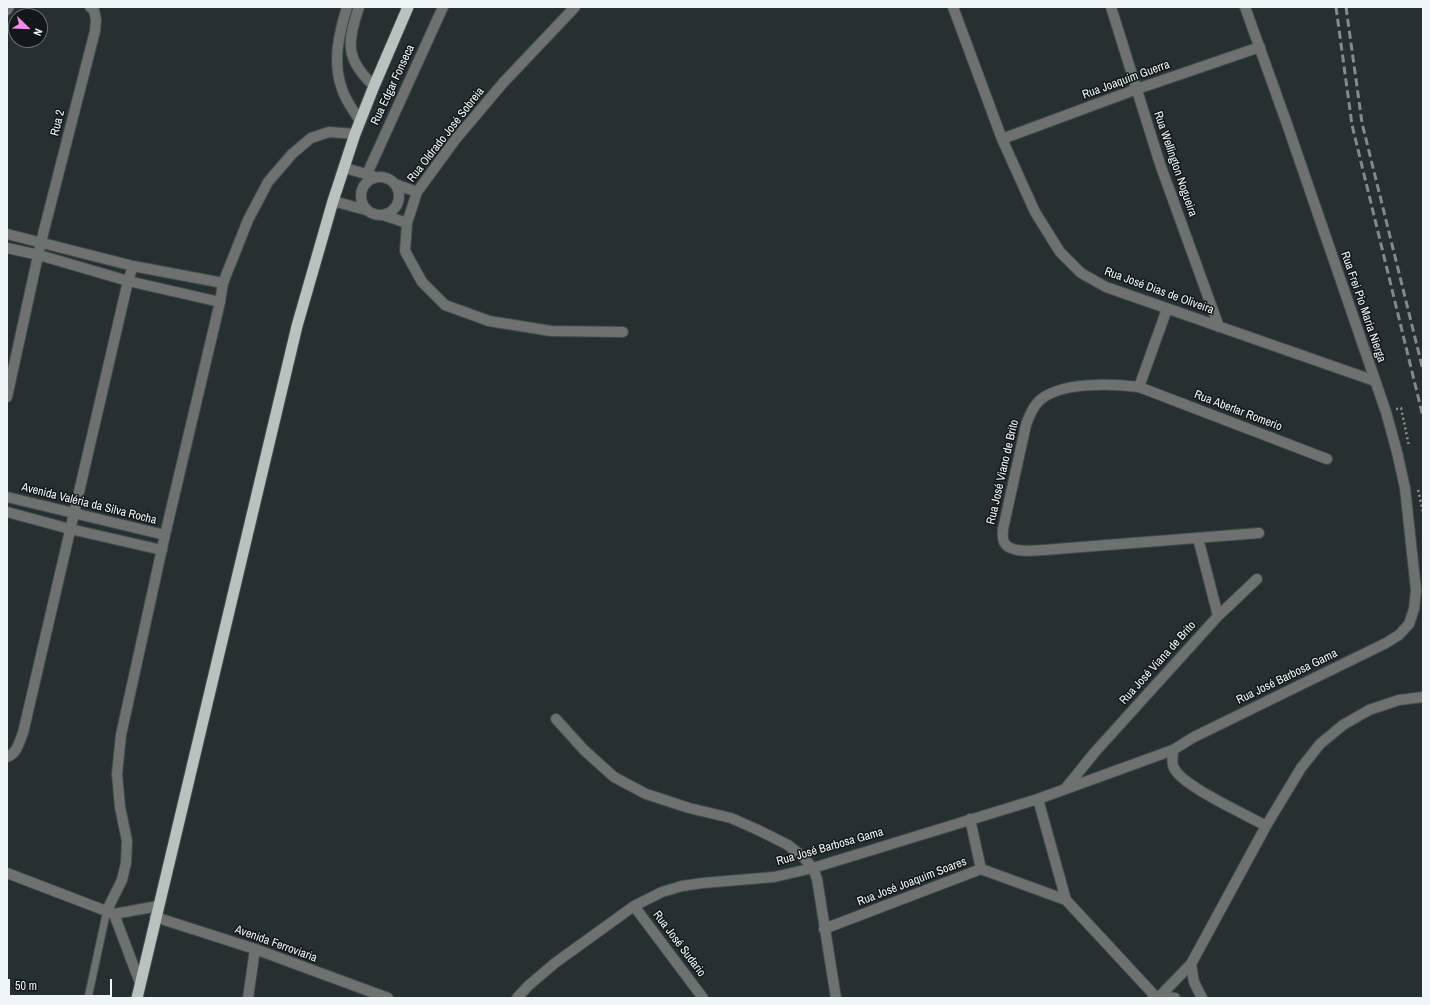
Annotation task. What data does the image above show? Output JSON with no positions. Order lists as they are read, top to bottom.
{
  "streets": {
    "street": [
      "Rua Joaquim Guerra",
      "Rua Edgar Fonseca",
      "Rua 2",
      "Rua Oldrado José Sobreia",
      "Rua Wellington Nogueira",
      "Rua José Dias de Oliveira",
      "Rua Frei Pio Maria Nierga",
      "Rua Aberlar Romerio",
      "Rua José Viano de Brito",
      "Avenida Valéria da Silva Rocha",
      "Rua José Viana de Brito",
      "Rua José Barbosa Gama",
      "Rua José Joaquim Soares",
      "Avenida Ferroviaria",
      "Rua José Sudario"
    ]
  },
  "crossings": [
    ["Rua Joaquim Guerra", "Rua Wellington Nogueira"],
    ["Rua Joaquim Guerra", "Rua José Dias de Oliveira"],
    ["Rua Joaquim Guerra", "Rua Frei Pio Maria Nierga"],
    ["Rua Wellington Nogueira", "Rua José Dias de Oliveira"],
    ["Rua José Dias de Oliveira", "Rua Frei Pio Maria Nierga"],
    ["Rua Frei Pio Maria Nierga", "Rua José Barbosa Gama"],
    ["Rua Aberlar Romerio", "Rua José Viano de Brito"],
    ["Rua José Viana de Brito", "Rua José Barbosa Gama"],
    ["Rua José Barbosa Gama", "Rua José Sudario"]
  ],
  "scale_bar": "50 m",
  "north": "bottom right"
}
